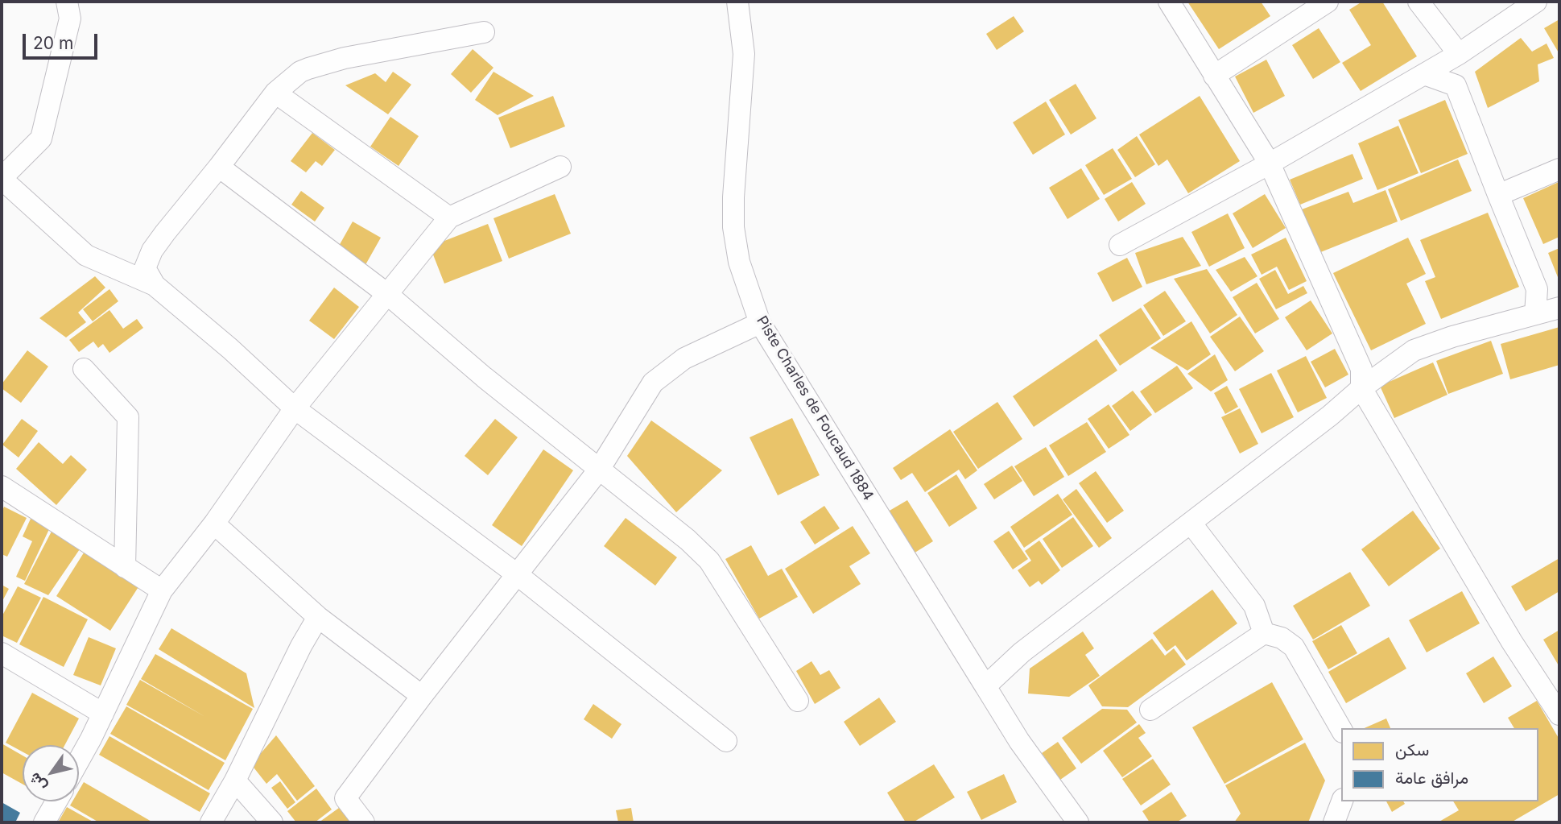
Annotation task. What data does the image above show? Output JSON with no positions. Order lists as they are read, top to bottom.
{
  "streets": {
    "street": ["Piste Charles de Foucaud 1884"]
  },
  "legend": ["سكن", "مرافق عامة"],
  "scale_bar": "20 m",
  "north": "bottom left"
}
